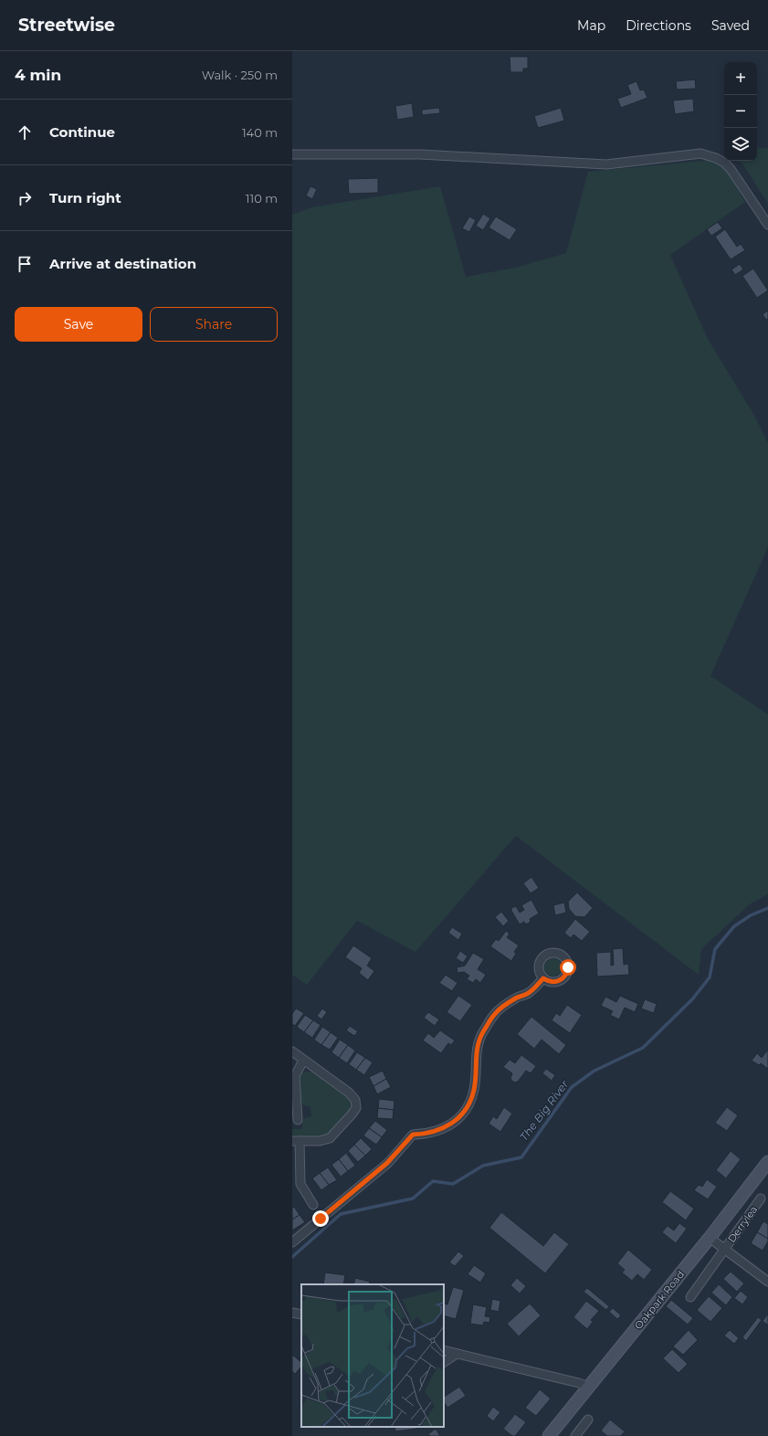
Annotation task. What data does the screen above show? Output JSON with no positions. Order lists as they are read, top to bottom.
{
  "streets": {
    "main road": ["Oakpark Road"],
    "street": ["Derrylea"]
  },
  "crossings": [
    ["Derrylea", "Oakpark Road"]
  ],
  "water": ["The Big River"],
  "page": {
    "header": "Streetwise",
    "nav": ["Map", "Directions", "Saved"],
    "heading": ["4 min", "Walk · 250 m"],
    "map_buttons": ["+", "−"],
    "list": [
      ["Continue", "140 m"],
      ["Turn right", "110 m"],
      "Arrive at destination"
    ],
    "buttons": ["Save", "Share"]
  }
}
